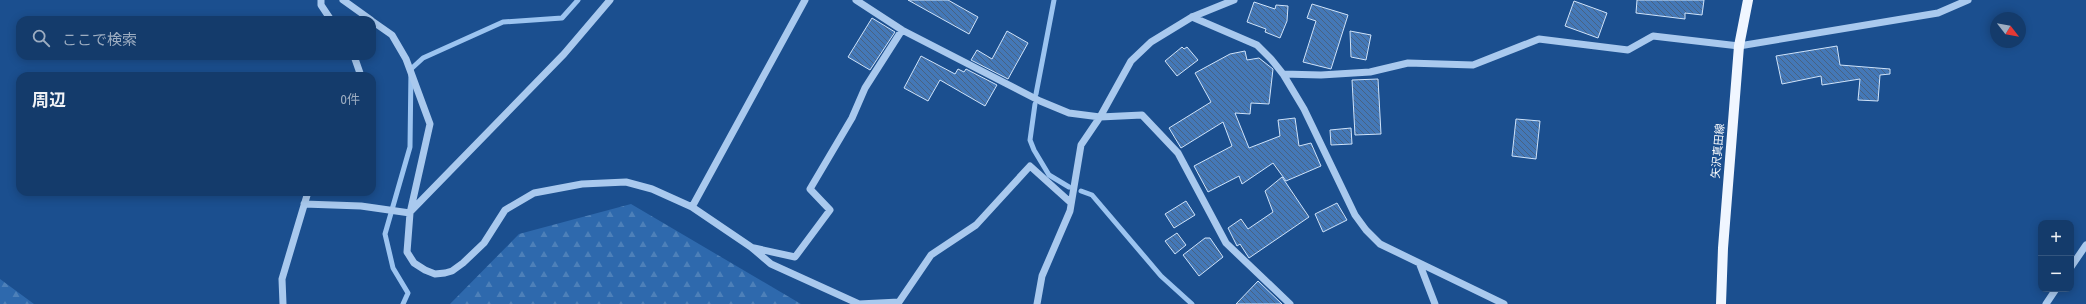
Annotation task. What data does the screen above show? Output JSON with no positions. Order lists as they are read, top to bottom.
{
  "streets": {
    "main road": ["矢沢真田線"]
  },
  "north": "bottom right",
  "page": {
    "search": "ここで検索",
    "heading": ["周辺", "0件"],
    "map_buttons": ["+", "−"]
  }
}
